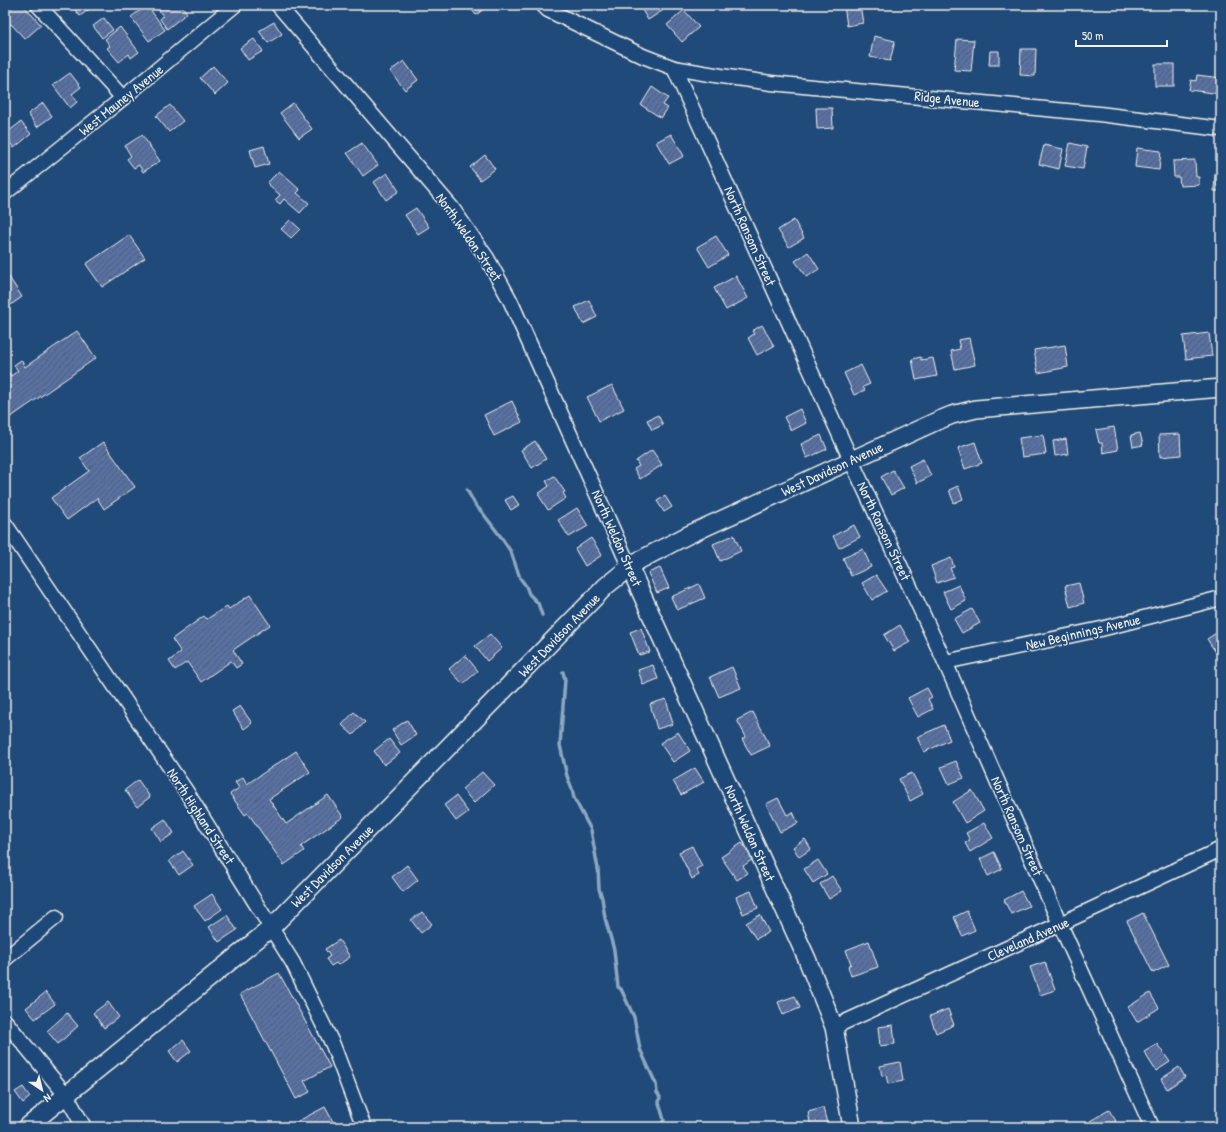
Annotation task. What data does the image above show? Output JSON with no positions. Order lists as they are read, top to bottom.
{
  "streets": {
    "street": [
      "Ridge Avenue",
      "West Mauney Avenue",
      "North Ransom Street",
      "North Weldon Street",
      "West Davidson Avenue",
      "New Beginnings Avenue",
      "North Highland Street",
      "Cleveland Avenue"
    ]
  },
  "crossings": [
    ["Ridge Avenue", "North Ransom Street"],
    ["North Ransom Street", "West Davidson Avenue"],
    ["North Ransom Street", "New Beginnings Avenue"],
    ["North Ransom Street", "Cleveland Avenue"],
    ["North Weldon Street", "West Davidson Avenue"],
    ["North Weldon Street", "Cleveland Avenue"],
    ["West Davidson Avenue", "North Highland Street"]
  ],
  "scale_bar": "50 m",
  "north": "bottom right"
}
